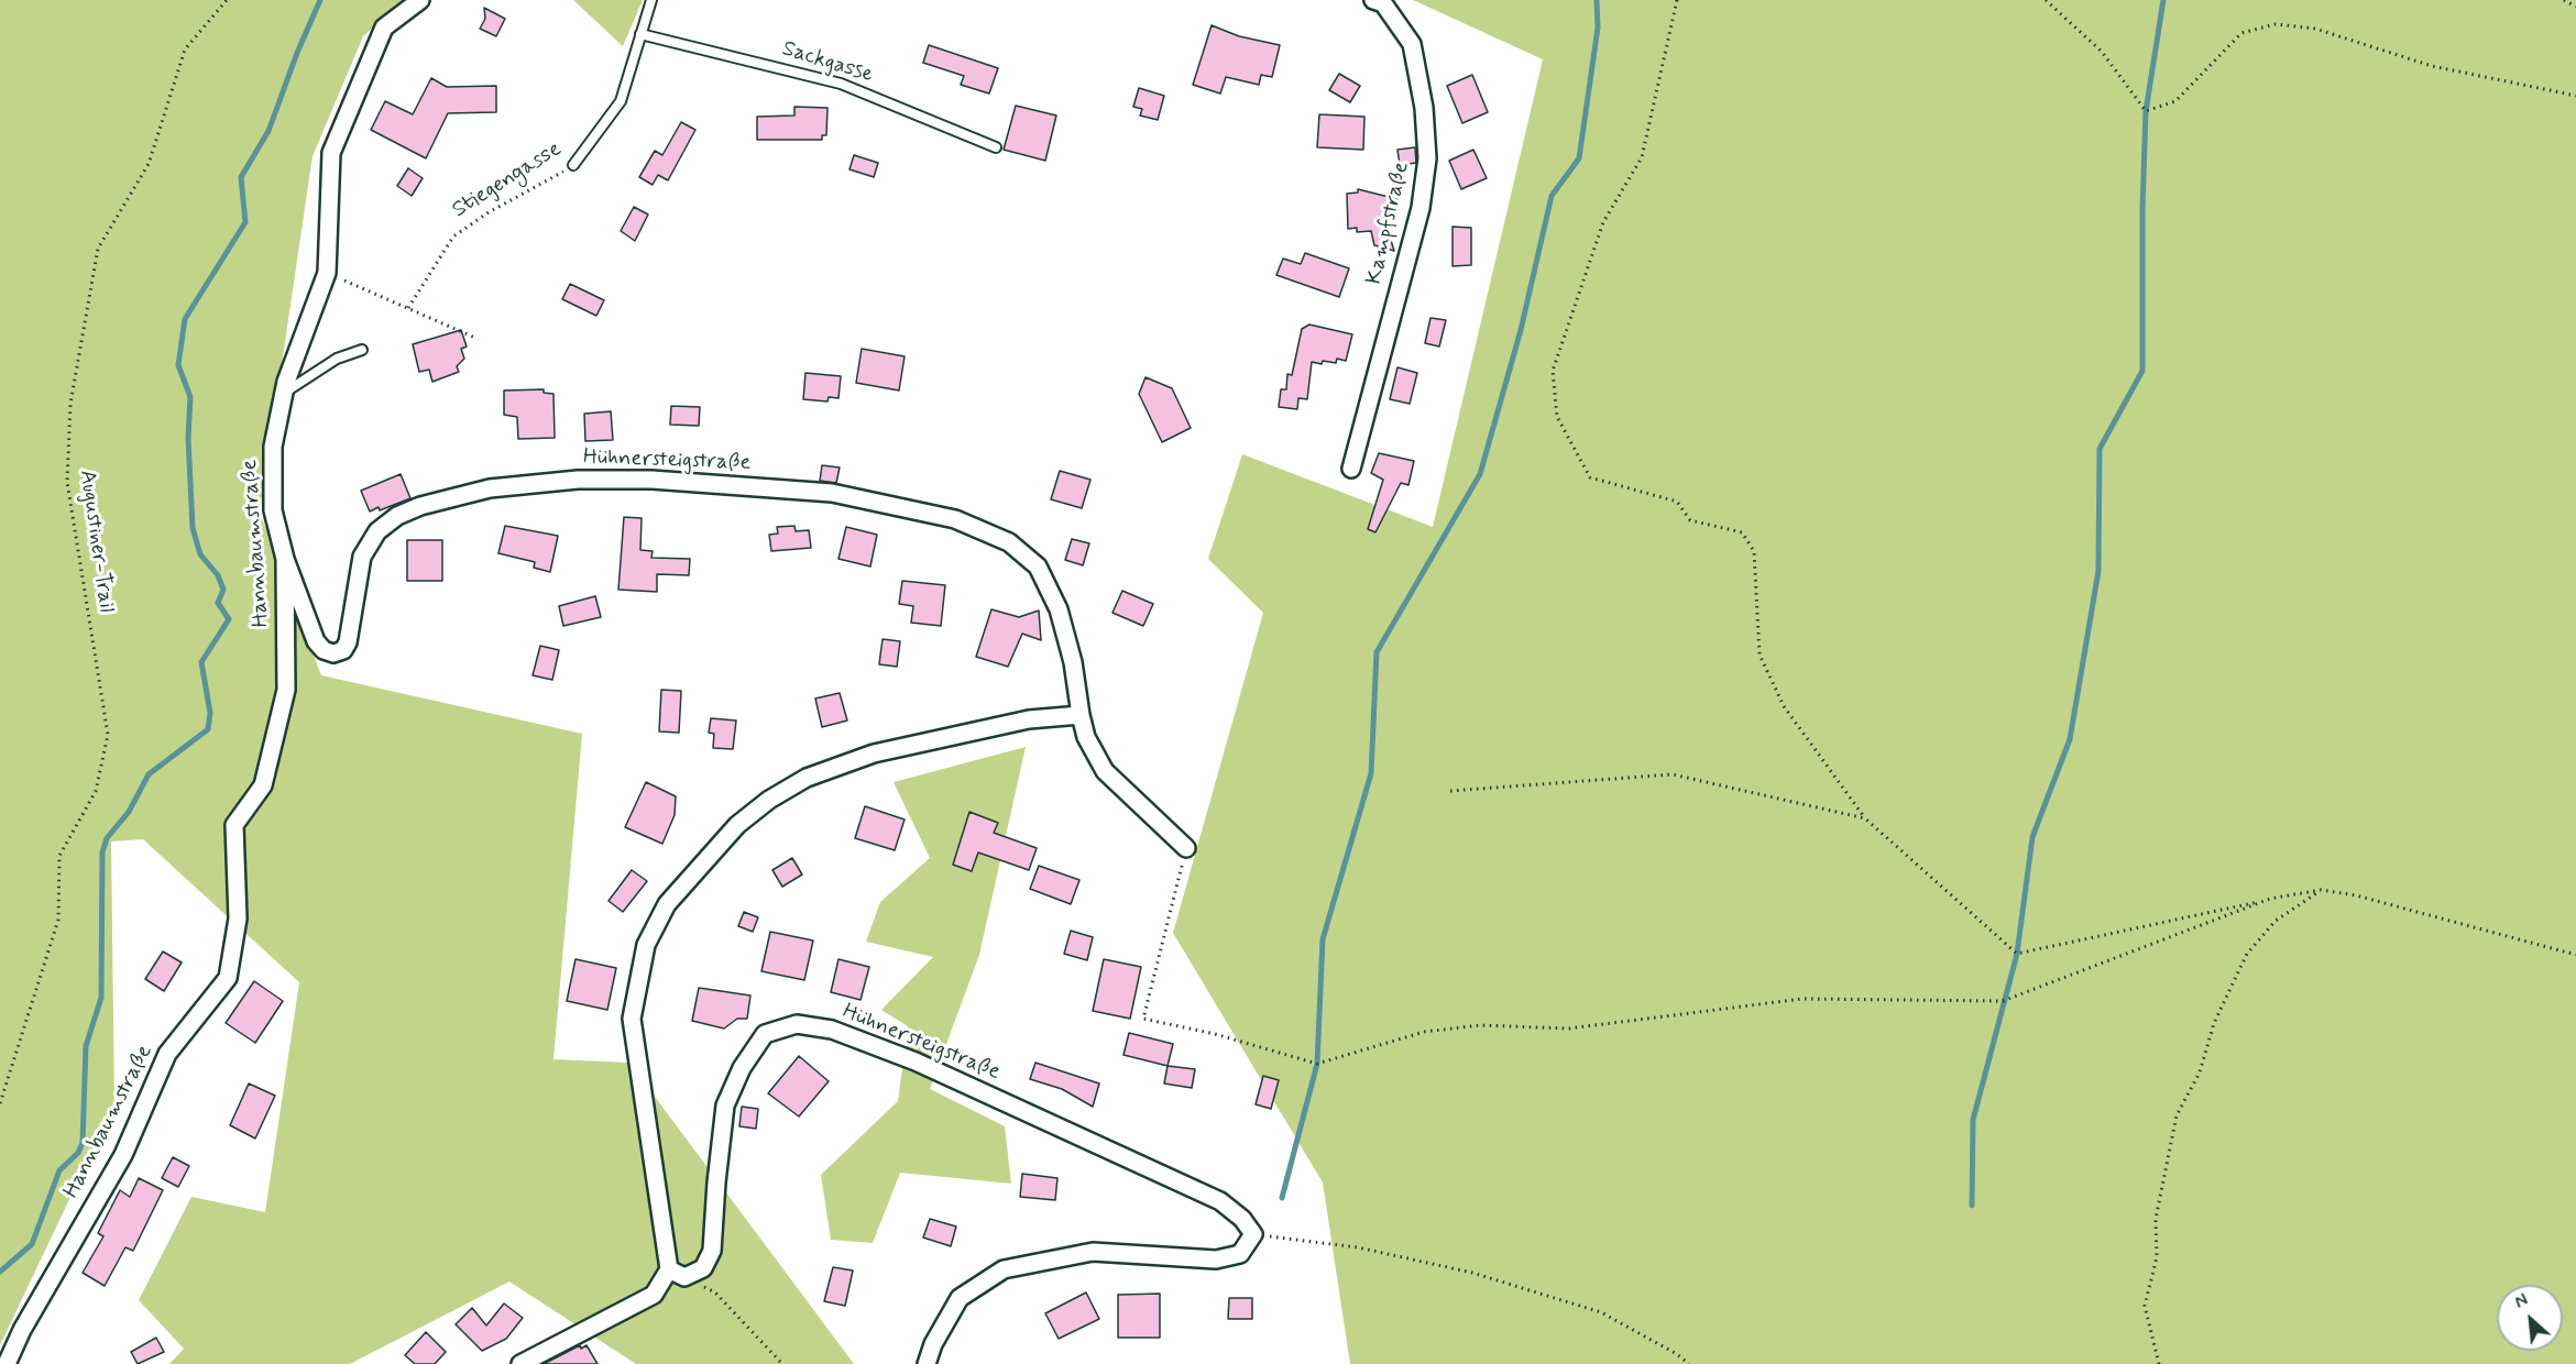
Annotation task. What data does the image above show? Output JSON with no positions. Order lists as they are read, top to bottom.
{
  "streets": {
    "street": ["Kampfstraße", "Hühnersteigstraße", "Hannbaumstraße"],
    "lane": ["Sackgasse", "Stiegengasse"],
    "path": ["Augustiner-Trail"]
  },
  "crossings": [
    ["Sackgasse", "Stiegengasse"],
    ["Hühnersteigstraße", "Hannbaumstraße"]
  ],
  "north": "top left"
}
